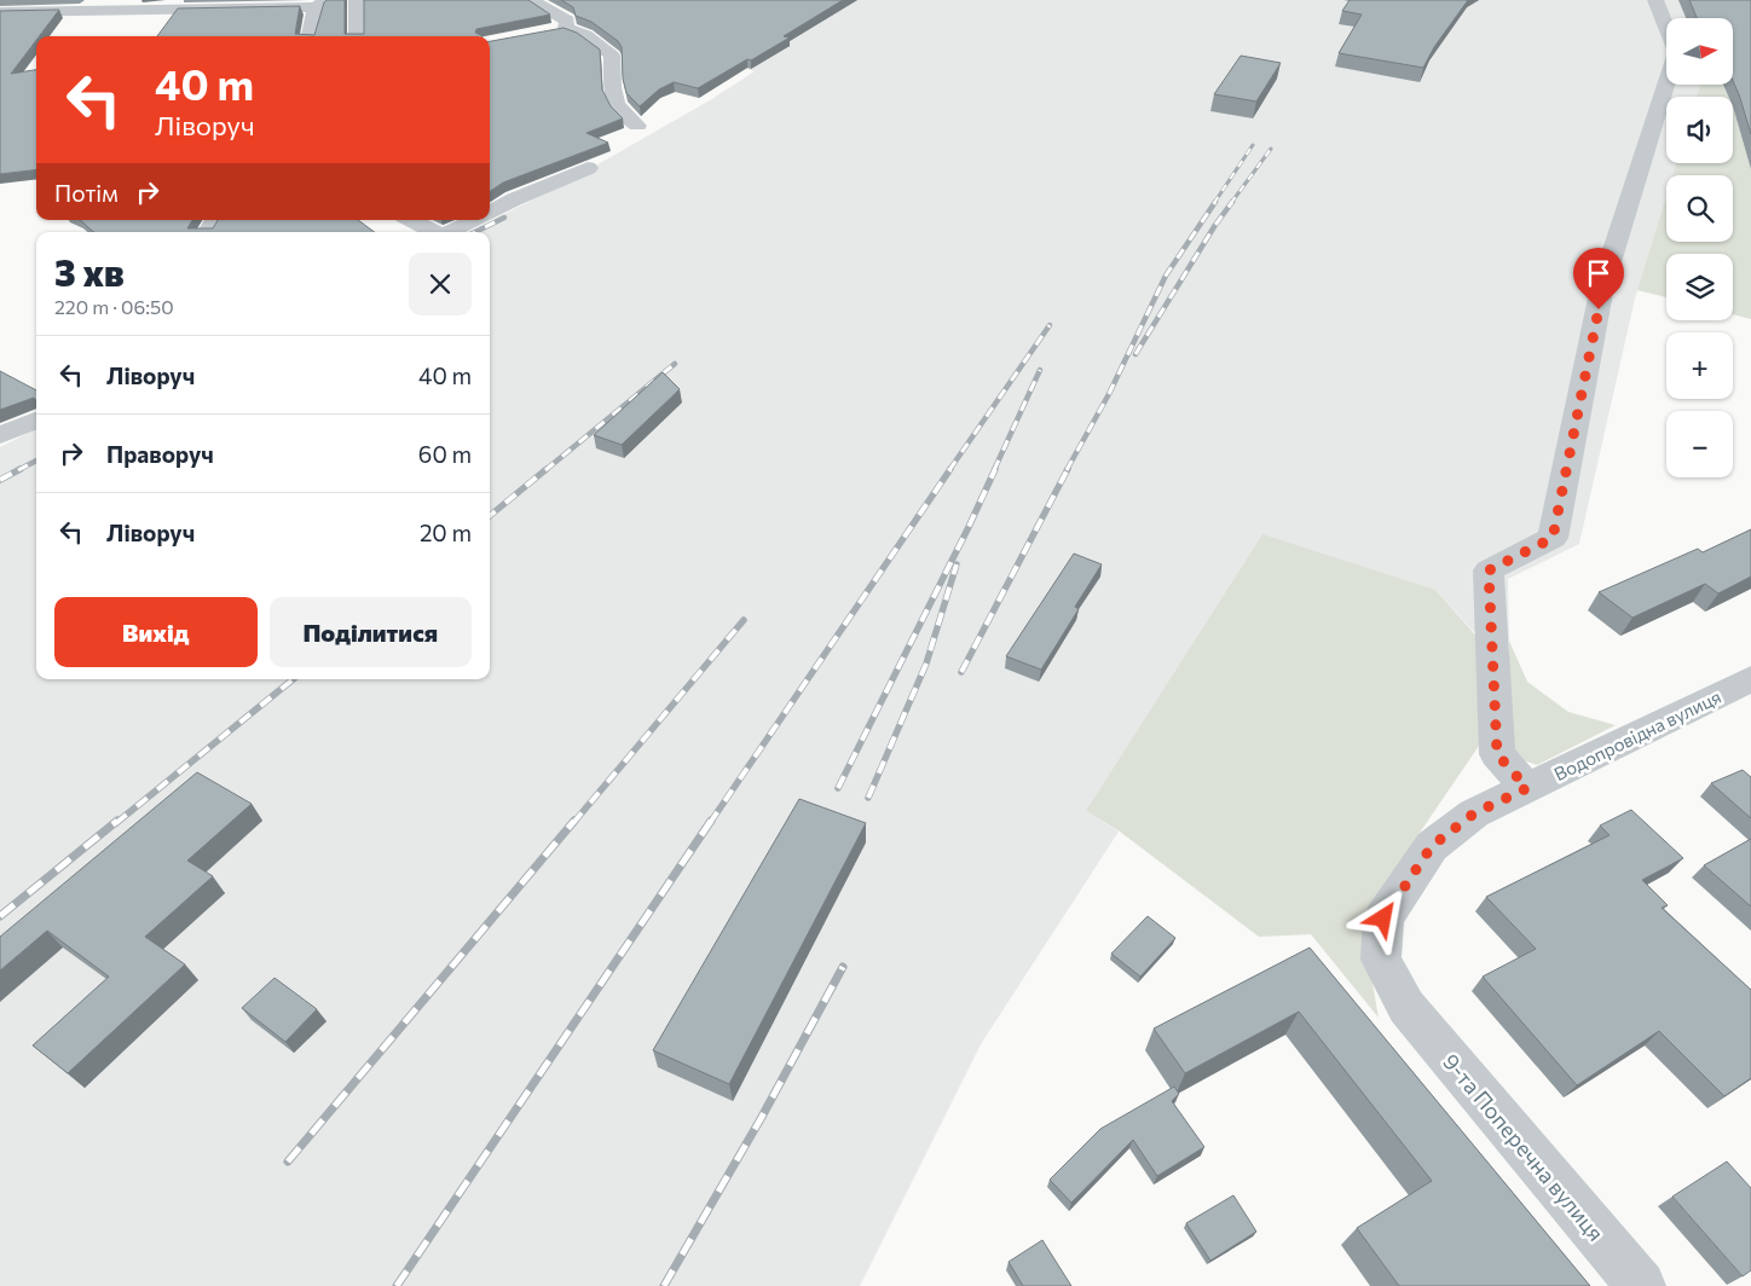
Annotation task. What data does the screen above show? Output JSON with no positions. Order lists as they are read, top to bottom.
{
  "streets": {
    "street": ["Водопровідна вулиця", "9-та Поперечна вулиця"]
  },
  "crossings": [
    ["Водопровідна вулиця", "9-та Поперечна вулиця"]
  ],
  "north": "right",
  "page": {
    "map_buttons": ["+", "−"],
    "turn": ["40 m", "Ліворуч"],
    "then": "Потім",
    "heading": ["3 хв", "220 m · 06:50"],
    "list": [
      {
        "name": "Ліворуч",
        "value": "40 m"
      },
      {
        "name": "Праворуч",
        "value": "60 m"
      },
      {
        "name": "Ліворуч",
        "value": "20 m"
      }
    ],
    "buttons": ["Вихід", "Поділитися"]
  }
}
